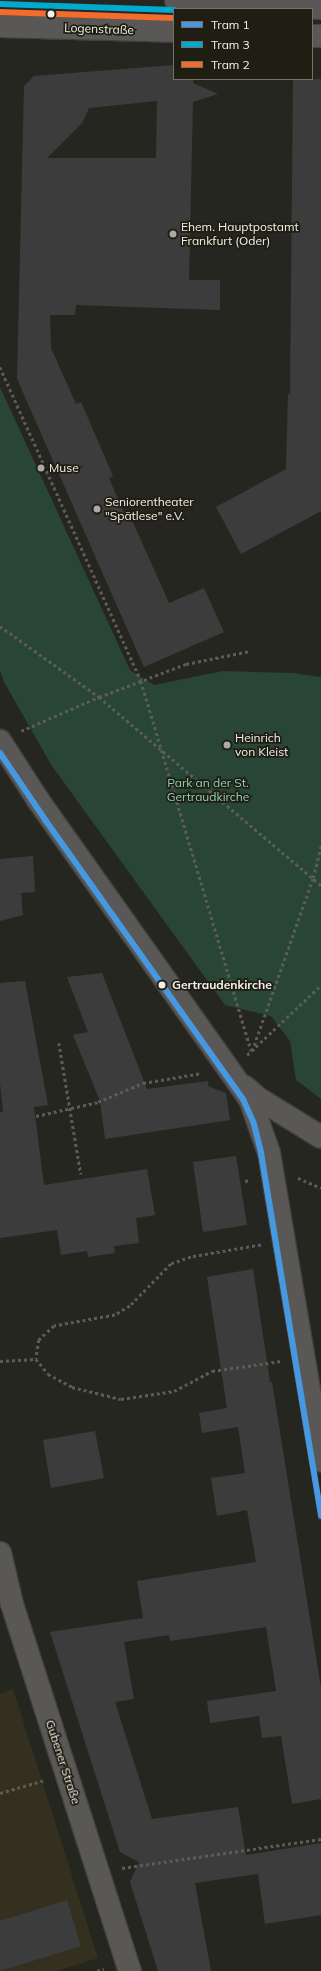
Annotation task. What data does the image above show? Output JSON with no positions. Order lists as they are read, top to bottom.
{
  "streets": {
    "street": ["Logenstraße", "Gubener Straße"]
  },
  "parks": ["Park an der St. Gertraudkirche"],
  "places": [
    "Ehem. Hauptpostamt Frankfurt (Oder)",
    "Muse",
    "Seniorentheater \"Spätlese\" e.V.",
    "Heinrich von Kleist",
    "Gertraudenkirche"
  ],
  "lines": ["tram line 3", "tram line 2", "tram line 1"],
  "legend": ["Tram 1", "Tram 3", "Tram 2"]
}
